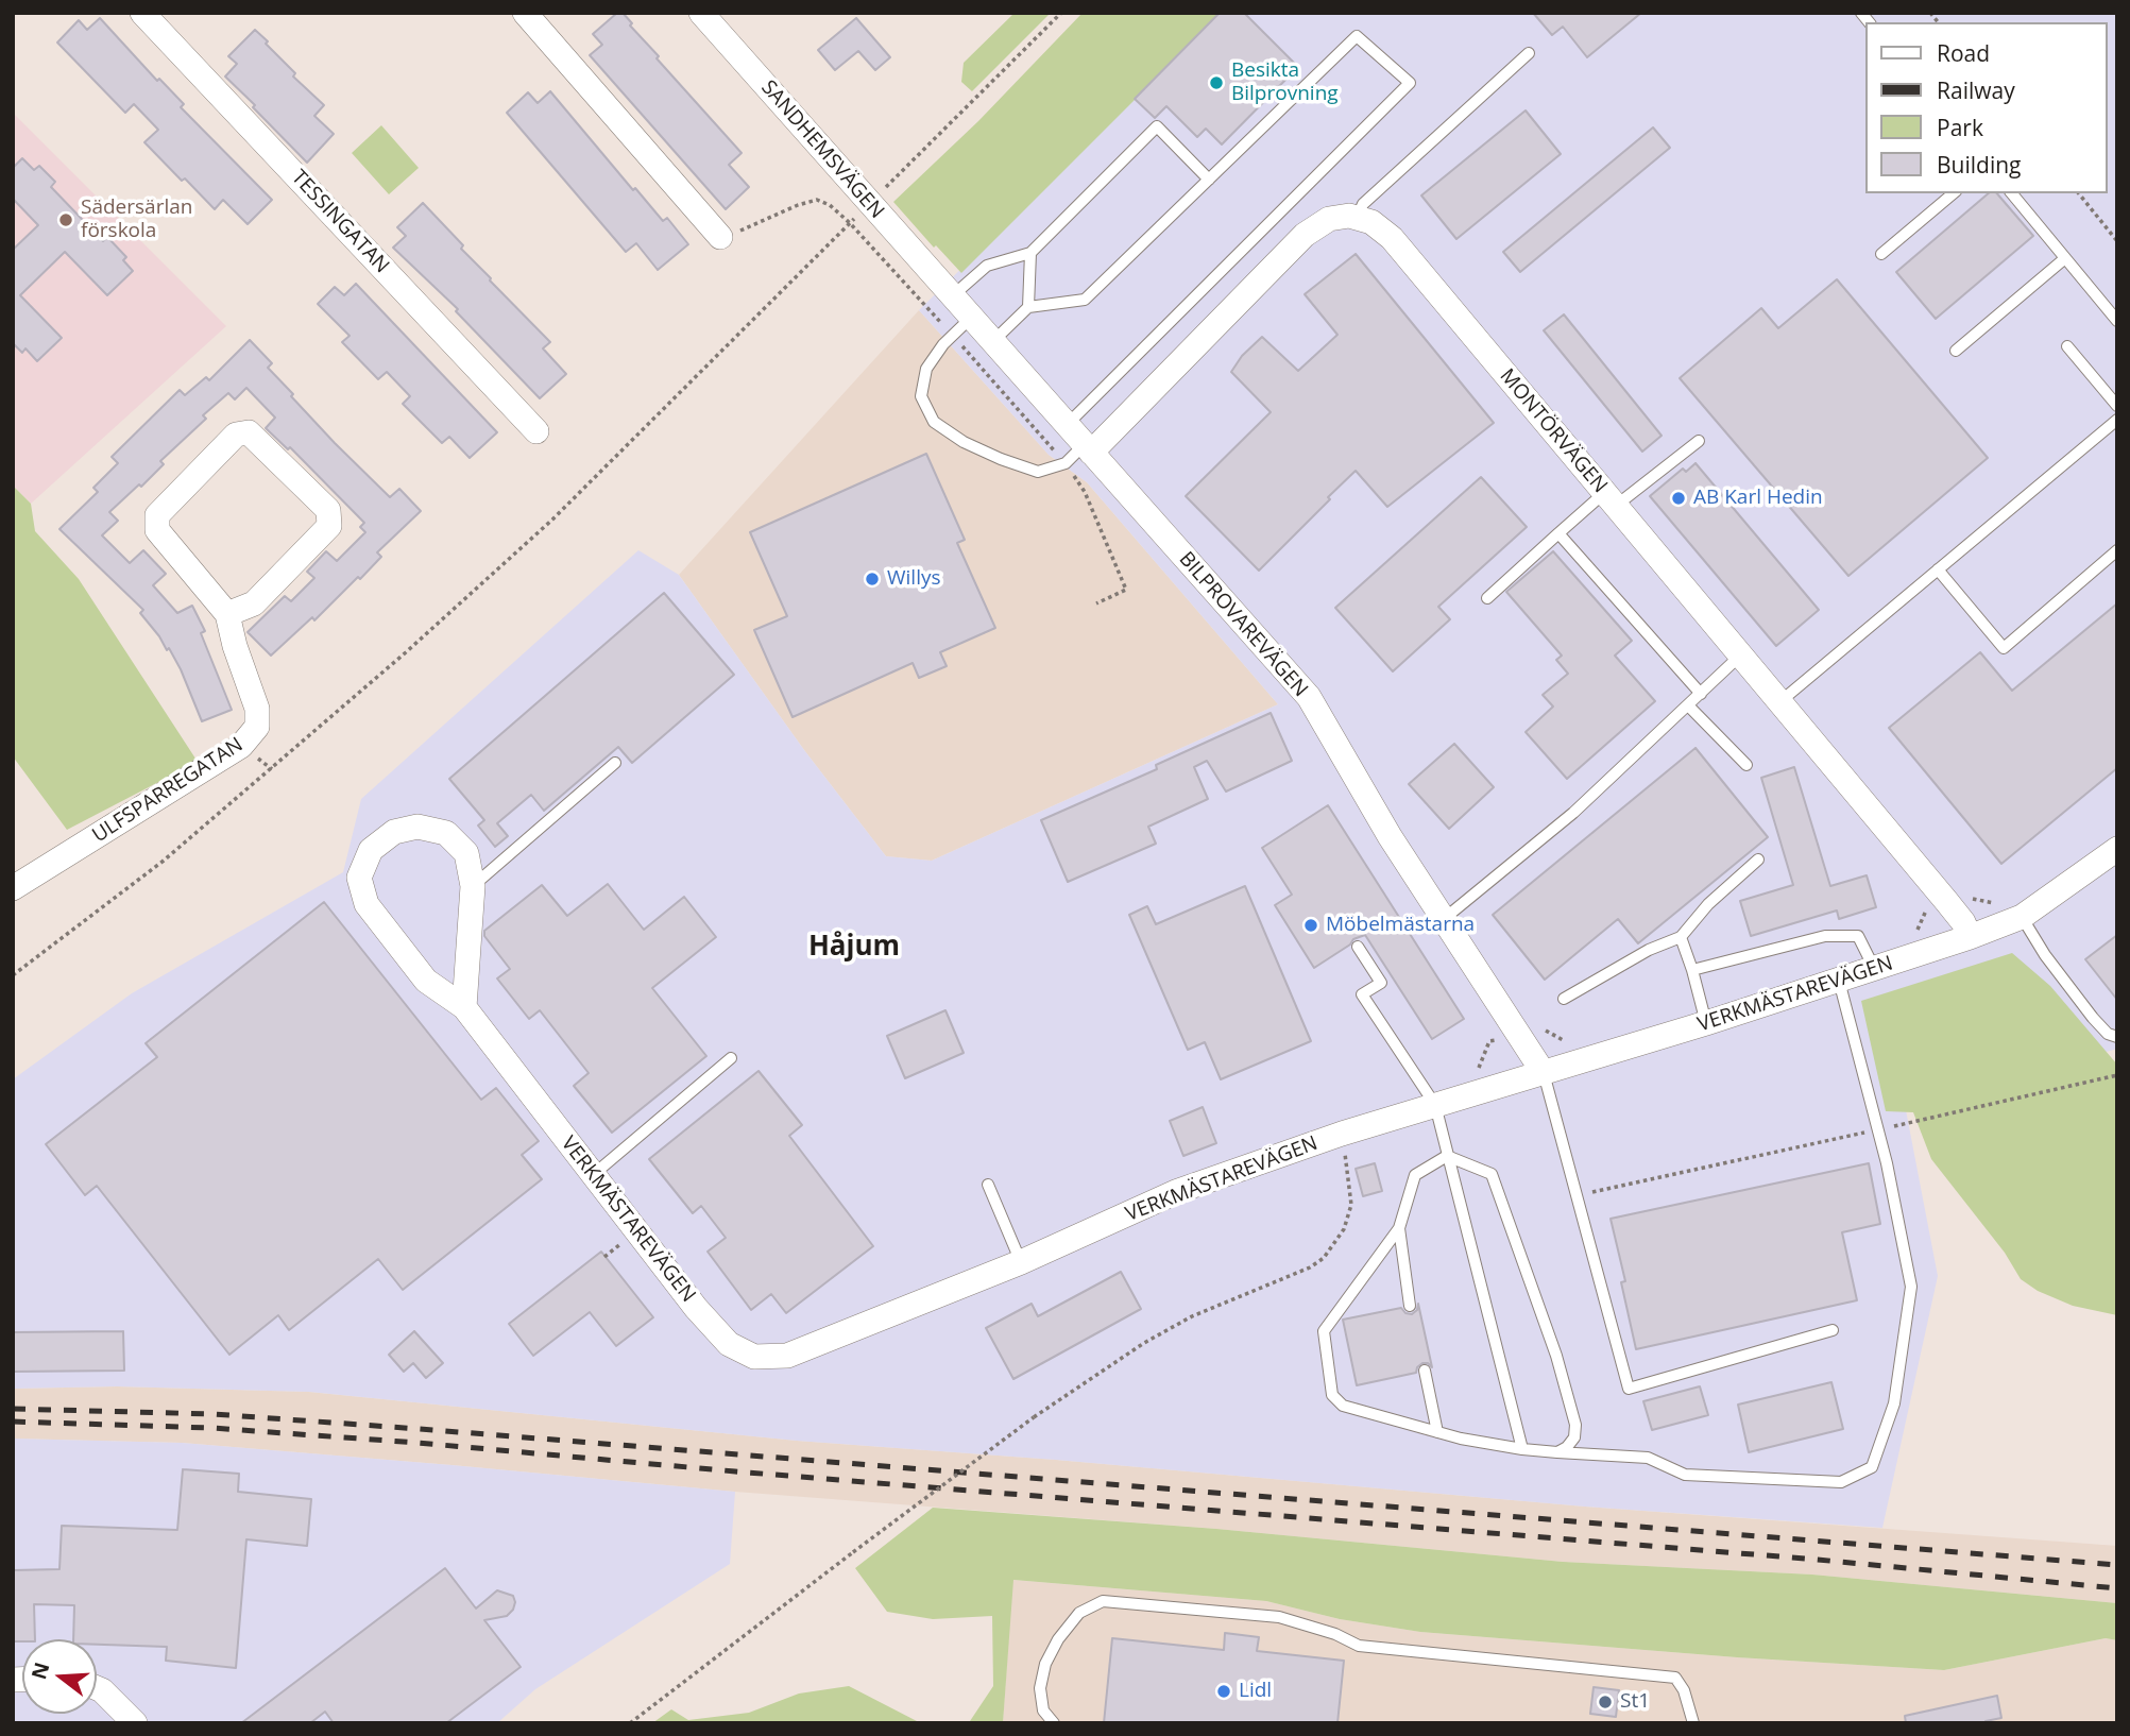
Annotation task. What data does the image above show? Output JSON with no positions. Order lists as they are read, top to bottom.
{
  "streets": {
    "street": [
      "SANDHEMSVÄGEN",
      "TESSINGATAN",
      "MONTÖRVÄGEN",
      "BILPROVAREVÄGEN",
      "ULFSPARREGATAN",
      "VERKMÄSTAREVÄGEN"
    ]
  },
  "crossings": [
    ["SANDHEMSVÄGEN", "BILPROVAREVÄGEN"],
    ["MONTÖRVÄGEN", "VERKMÄSTAREVÄGEN"],
    ["BILPROVAREVÄGEN", "VERKMÄSTAREVÄGEN"]
  ],
  "districts": ["Håjum"],
  "places": [
    "Besikta Bilprovning",
    "Sädersärlan förskola",
    "AB Karl Hedin",
    "Willys",
    "Möbelmästarna",
    "Lidl",
    "St1"
  ],
  "legend": [
    "Road",
    "Railway",
    "Park",
    "Building"
  ],
  "north": "left"
}
